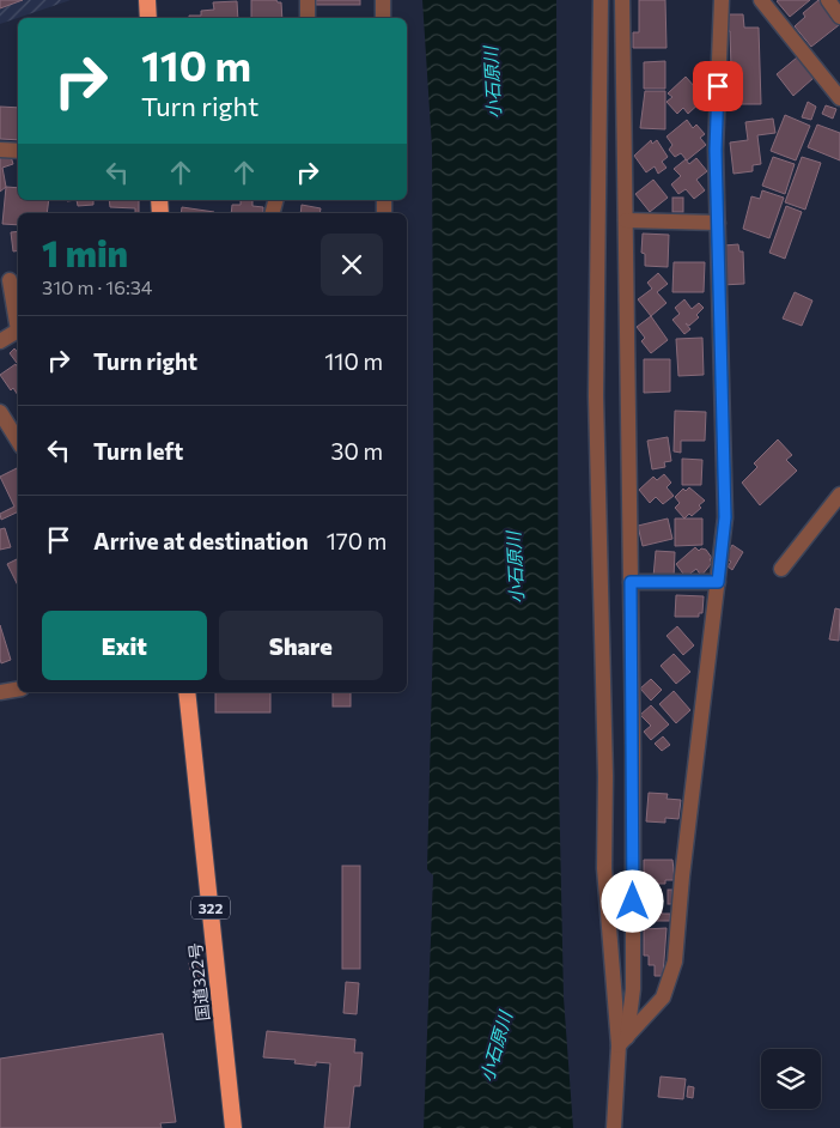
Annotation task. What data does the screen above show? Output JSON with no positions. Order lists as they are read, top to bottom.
{
  "streets": {
    "highway": ["322", "国道322号"]
  },
  "water": ["小石原川"],
  "page": {
    "turn": ["110 m", "Turn right"],
    "heading": ["1 min", "310 m · 16:34"],
    "list": [
      {
        "name": "Turn right",
        "value": "110 m"
      },
      {
        "name": "Turn left",
        "value": "30 m"
      },
      {
        "name": "Arrive at destination",
        "value": "170 m"
      }
    ],
    "buttons": ["Exit", "Share"]
  }
}
